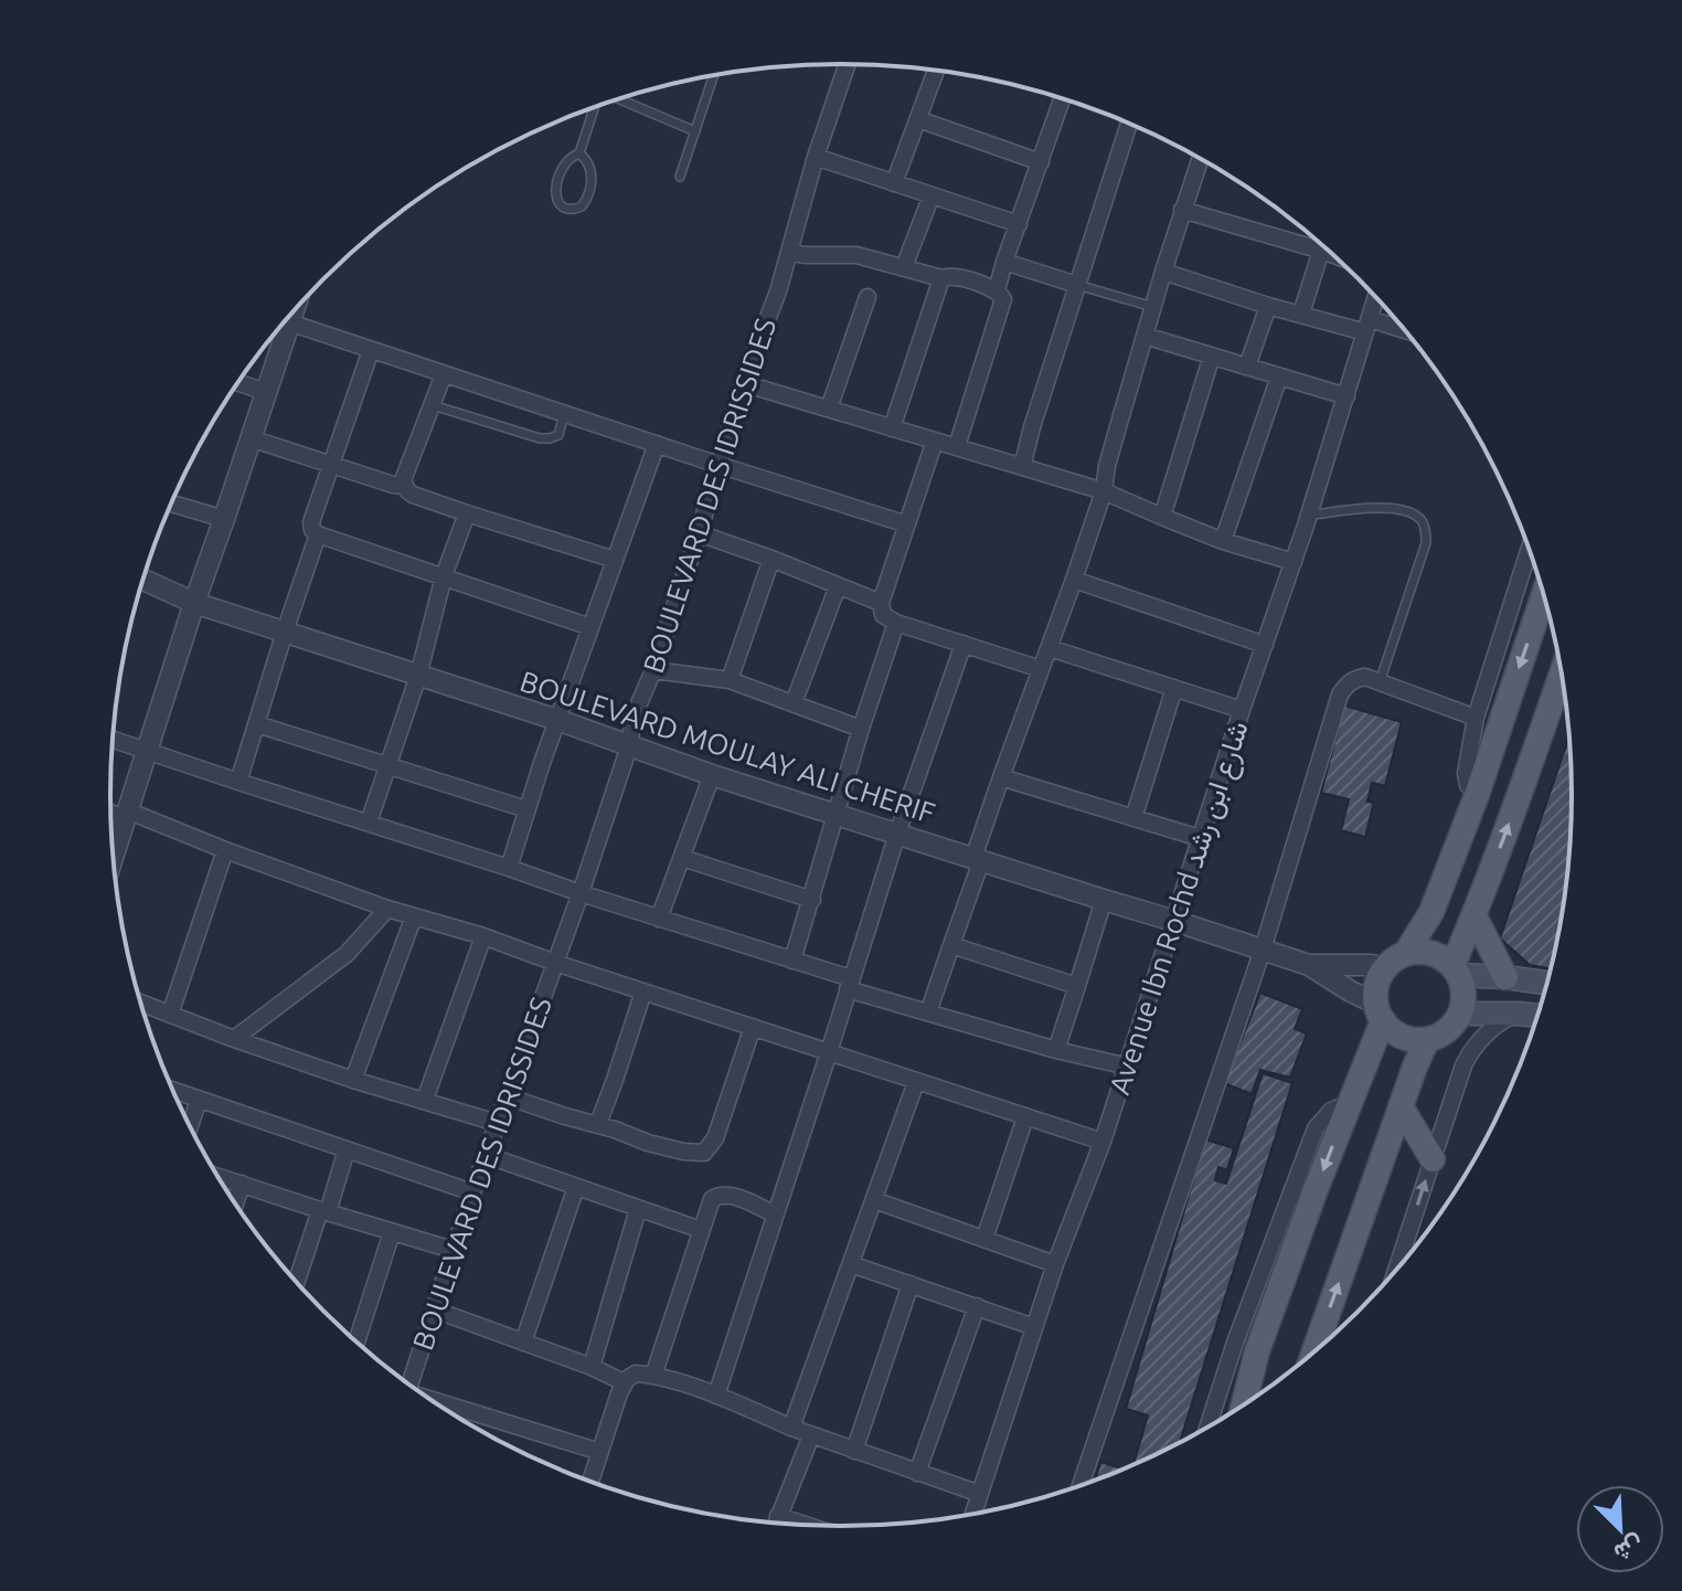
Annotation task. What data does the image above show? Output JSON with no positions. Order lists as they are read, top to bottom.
{
  "streets": {
    "street": ["BOULEVARD DES IDRISSIDES", "BOULEVARD MOULAY ALI CHERIF", "Avenue Ibn Rochd شارع ابن رشد"]
  },
  "crossings": [
    ["BOULEVARD DES IDRISSIDES", "BOULEVARD MOULAY ALI CHERIF"],
    ["BOULEVARD MOULAY ALI CHERIF", "Avenue Ibn Rochd شارع ابن رشد"]
  ],
  "north": "bottom right"
}
